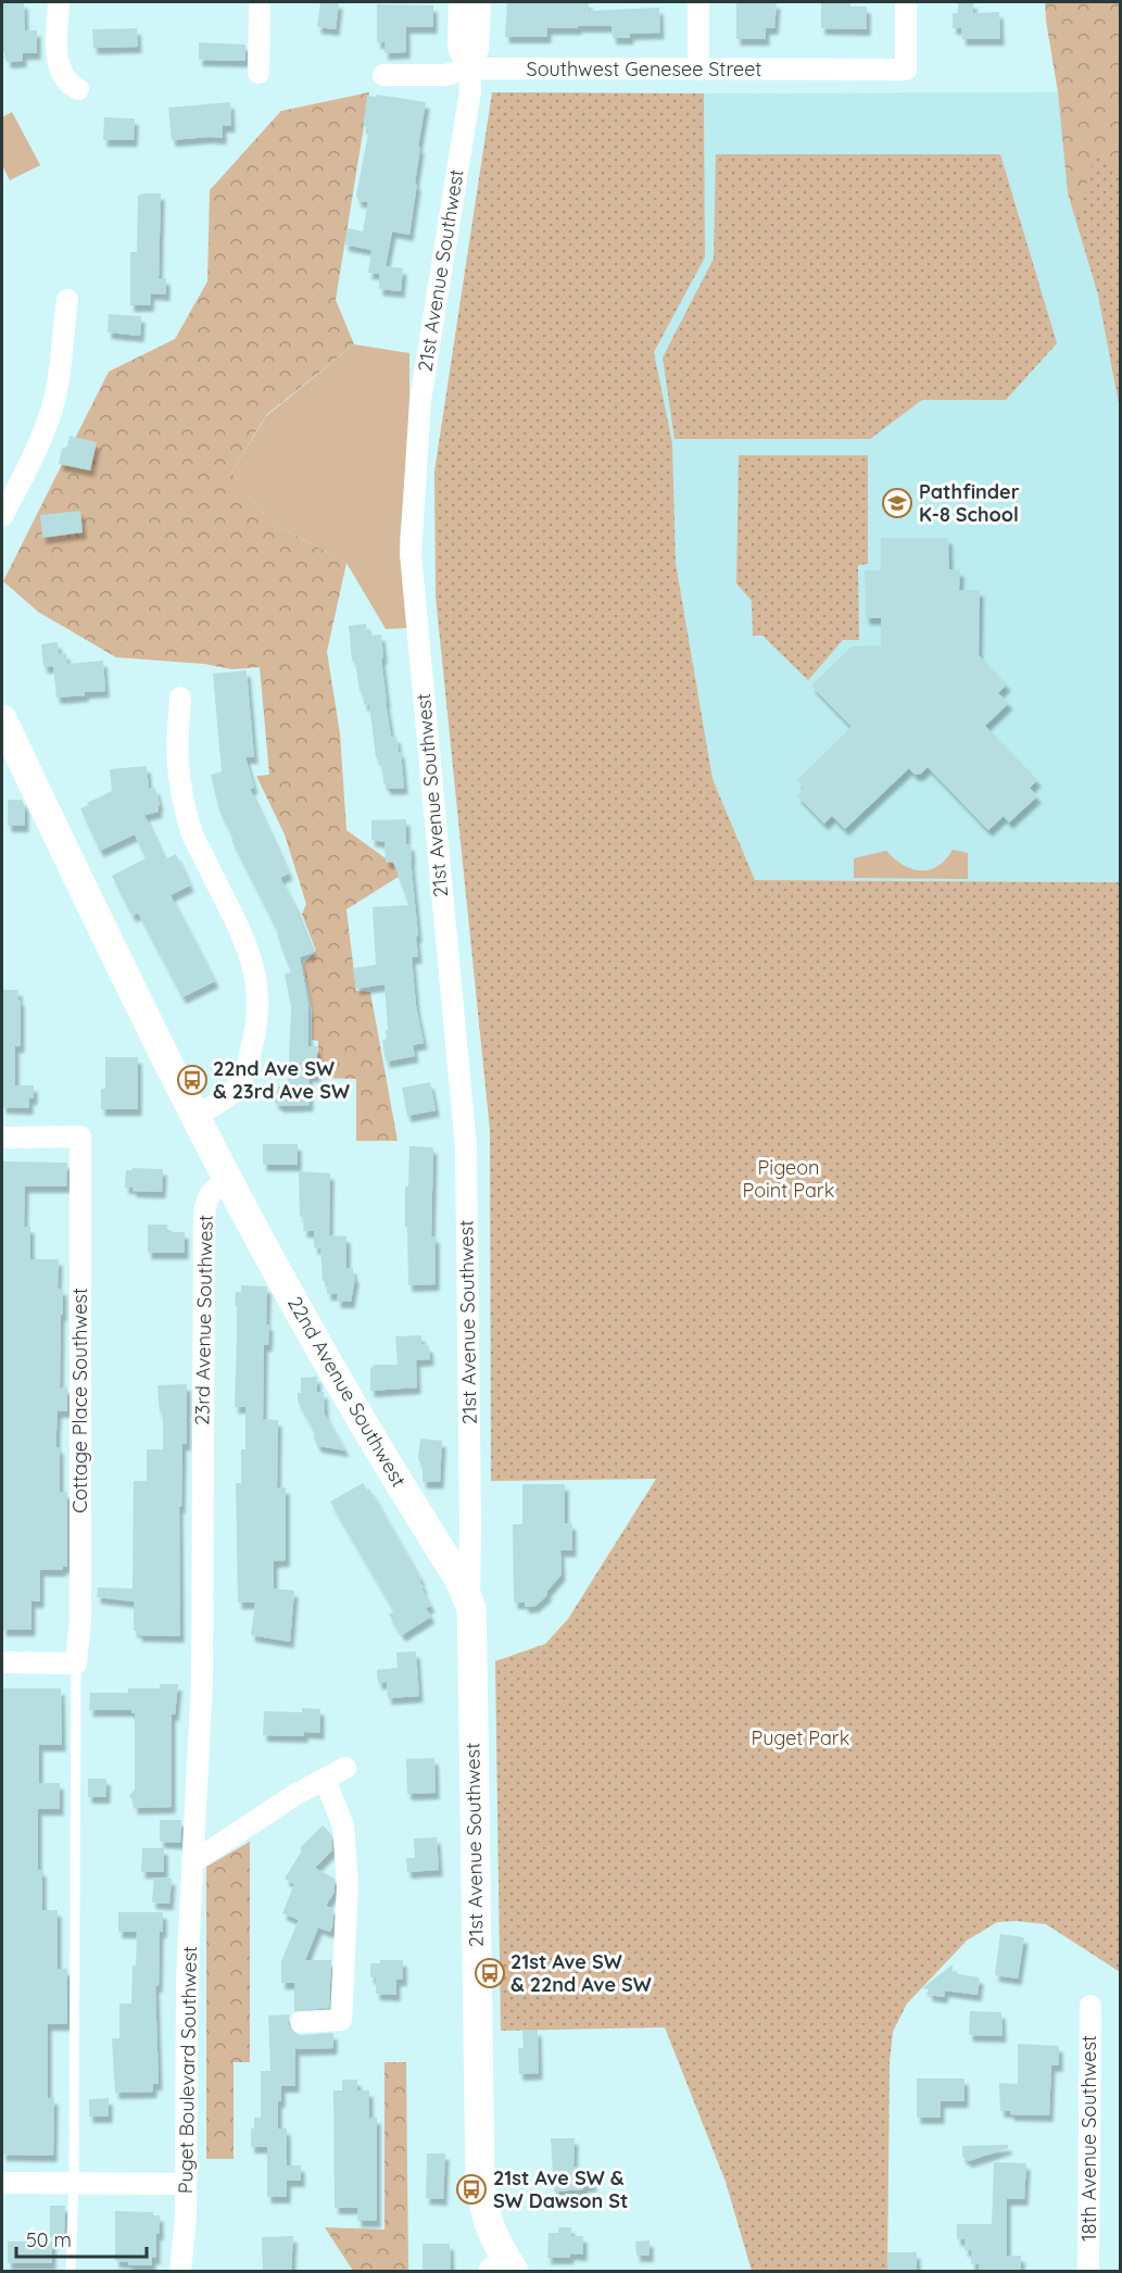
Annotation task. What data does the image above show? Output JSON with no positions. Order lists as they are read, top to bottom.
{
  "streets": {
    "street": [
      "Southwest Genesee Street",
      "21st Avenue Southwest",
      "23rd Avenue Southwest",
      "22nd Avenue Southwest",
      "Cottage Place Southwest",
      "Puget Boulevard Southwest",
      "18th Avenue Southwest"
    ]
  },
  "crossings": [
    ["Southwest Genesee Street", "21st Avenue Southwest"],
    ["21st Avenue Southwest", "22nd Avenue Southwest"],
    ["23rd Avenue Southwest", "22nd Avenue Southwest"],
    ["23rd Avenue Southwest", "Puget Boulevard Southwest"]
  ],
  "parks": ["Pigeon Point Park", "Puget Park"],
  "places": {
    "school or university": ["Pathfinder K-8 School"],
    "bus stop": ["22nd Ave SW & 23rd Ave SW", "21st Ave SW & 22nd Ave SW", "21st Ave SW & SW Dawson St"]
  },
  "scale_bar": "50 m"
}
